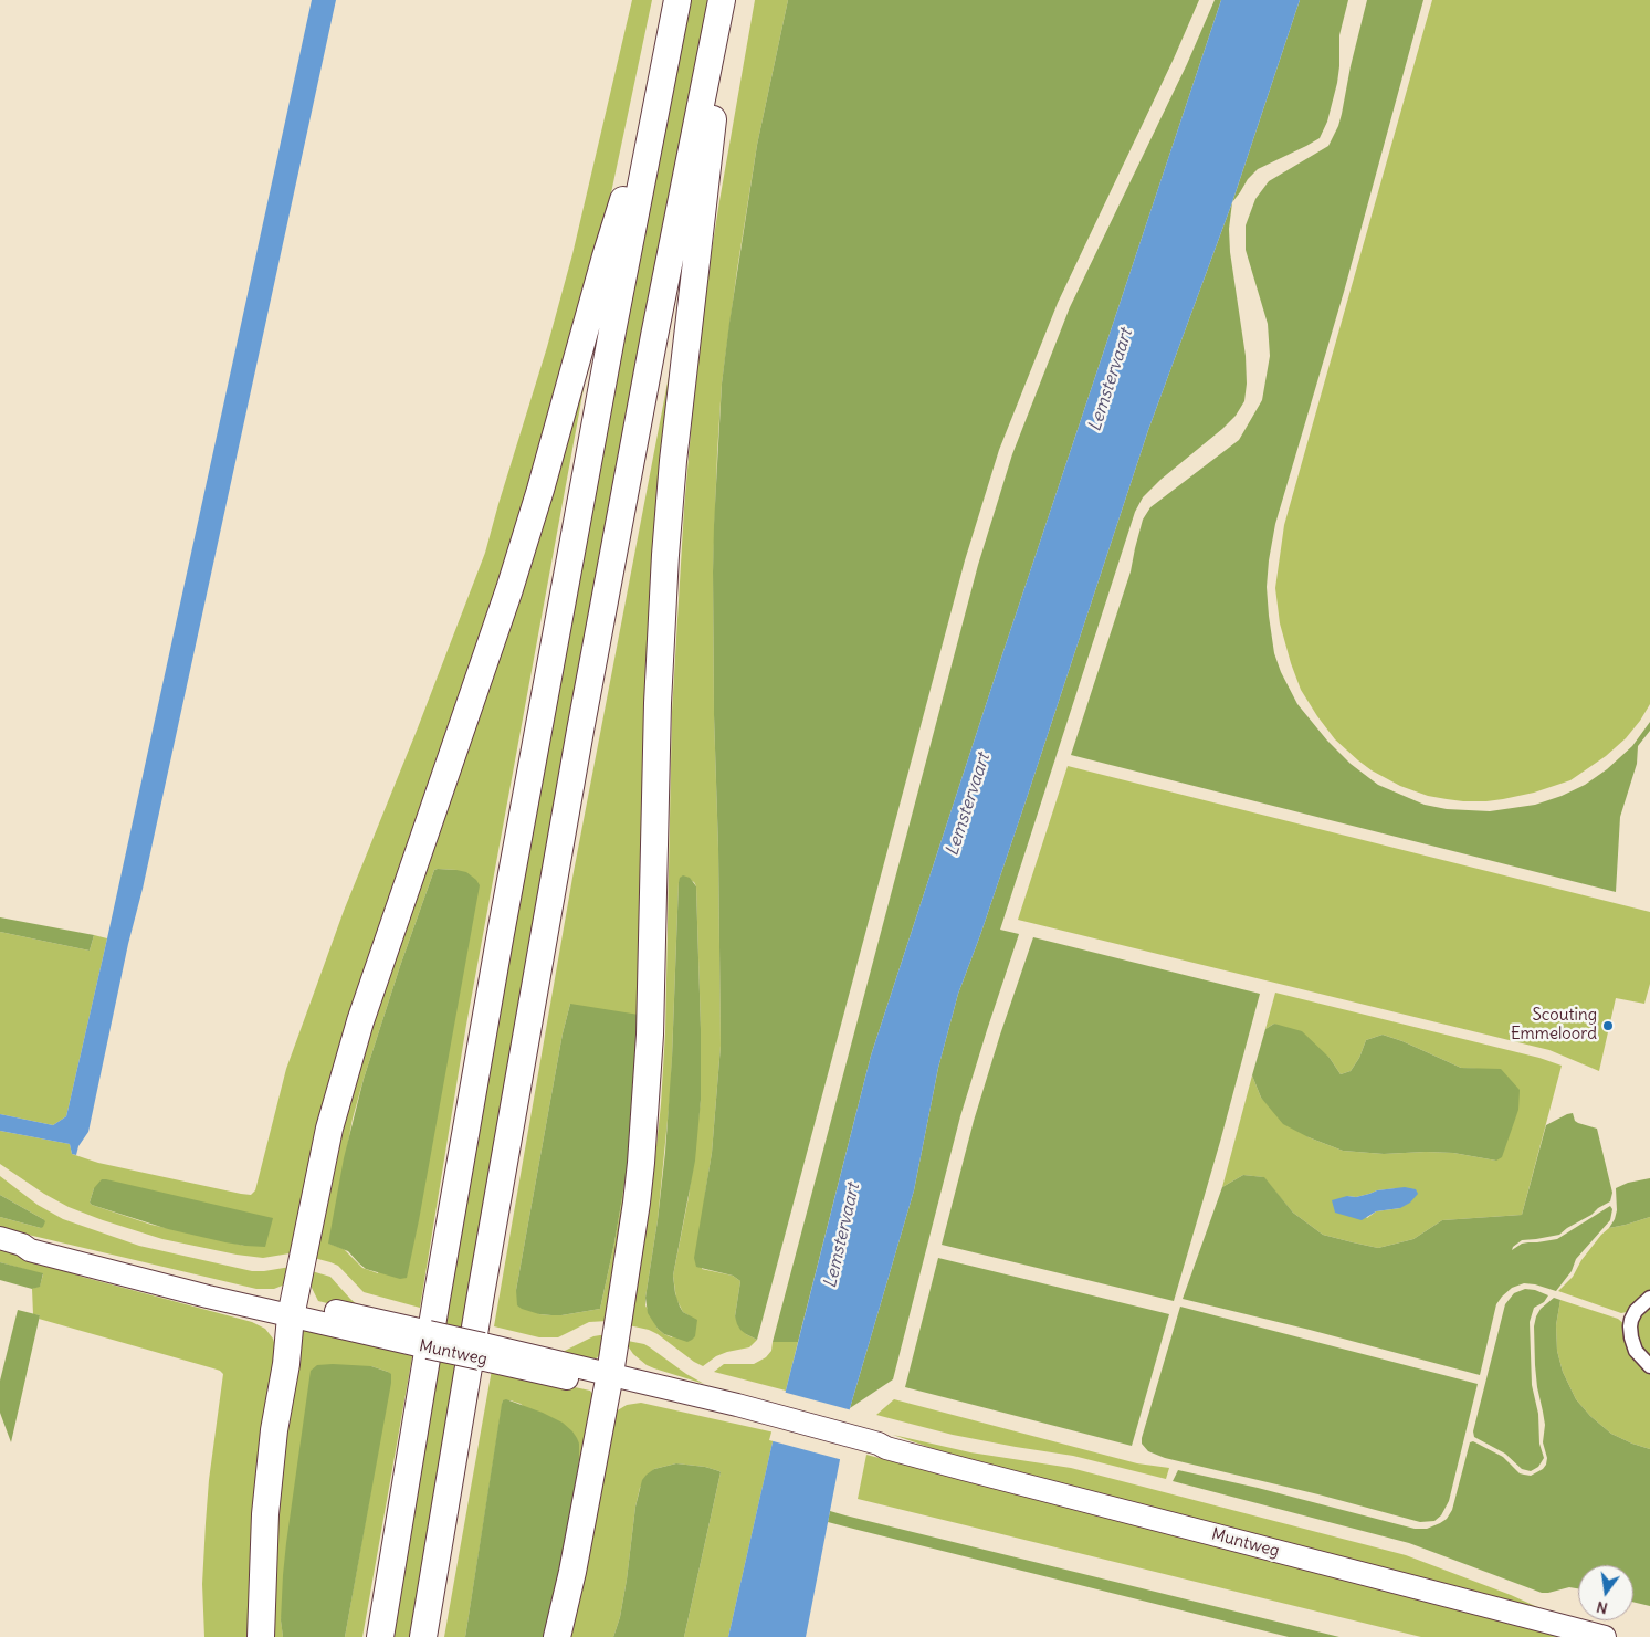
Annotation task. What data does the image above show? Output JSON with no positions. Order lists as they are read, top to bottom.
{
  "streets": {
    "main road": ["Muntweg"]
  },
  "water": ["Lemstervaart"],
  "places": ["Scouting Emmeloord"],
  "north": "bottom"
}
